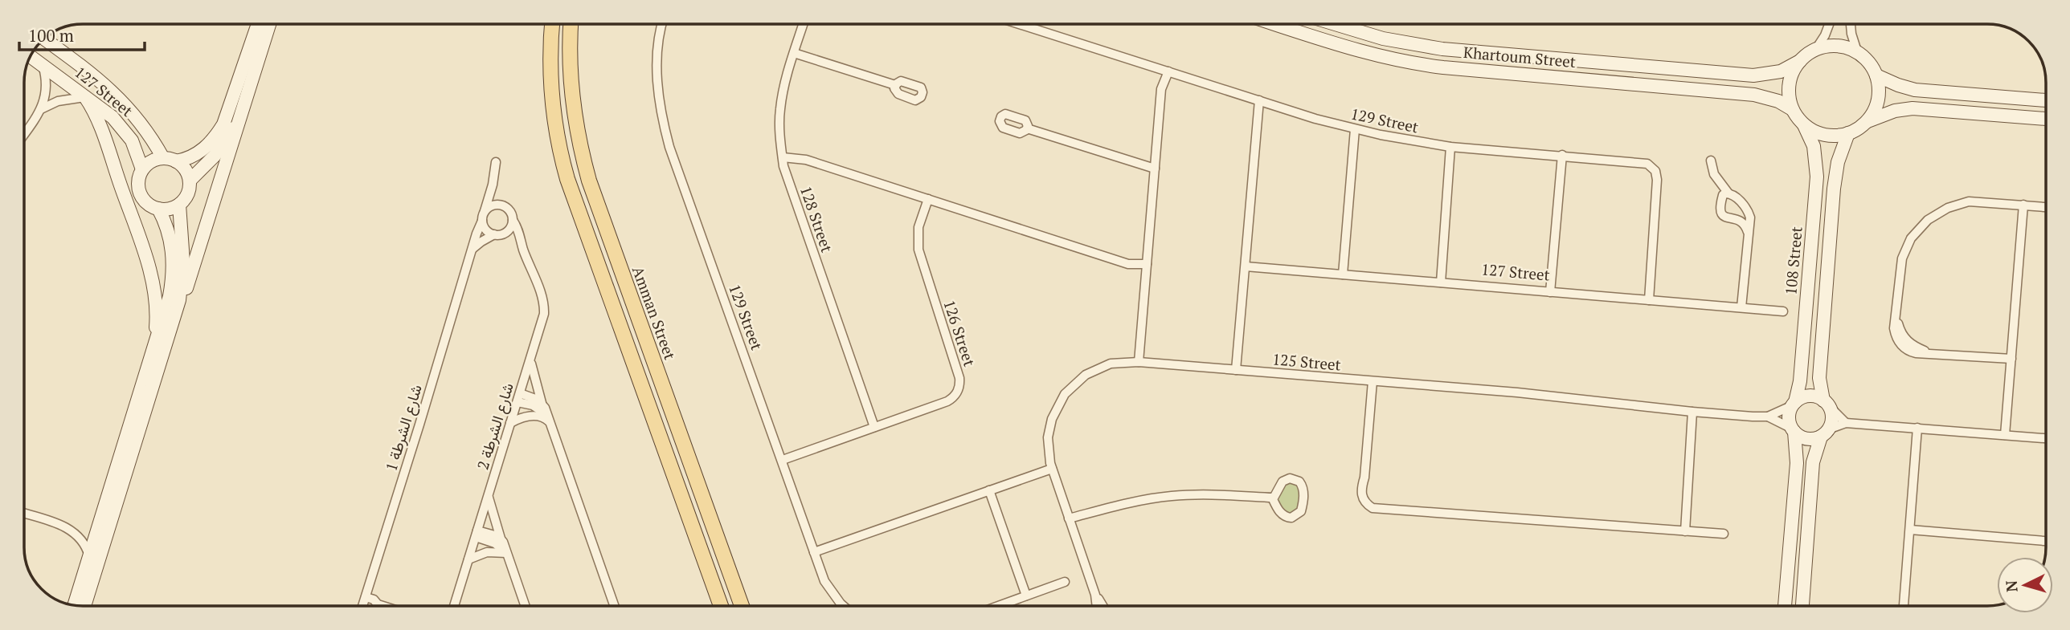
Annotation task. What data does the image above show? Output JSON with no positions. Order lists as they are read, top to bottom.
{
  "streets": {
    "main road": ["Amman Street"],
    "street": [
      "Khartoum Street",
      "127 Street",
      "129 Street",
      "128 Street",
      "108 Street",
      "126 Street",
      "125 Street",
      "شارع الشرطة 2",
      "شارع الشرطة 1"
    ]
  },
  "crossings": [
    ["Khartoum Street", "108 Street"],
    ["127 Street", "129 Street"],
    ["129 Street", "126 Street"],
    ["128 Street", "126 Street"],
    ["108 Street", "125 Street"],
    ["شارع الشرطة 2", "شارع الشرطة 1"]
  ],
  "scale_bar": "100 m",
  "north": "left"
}
